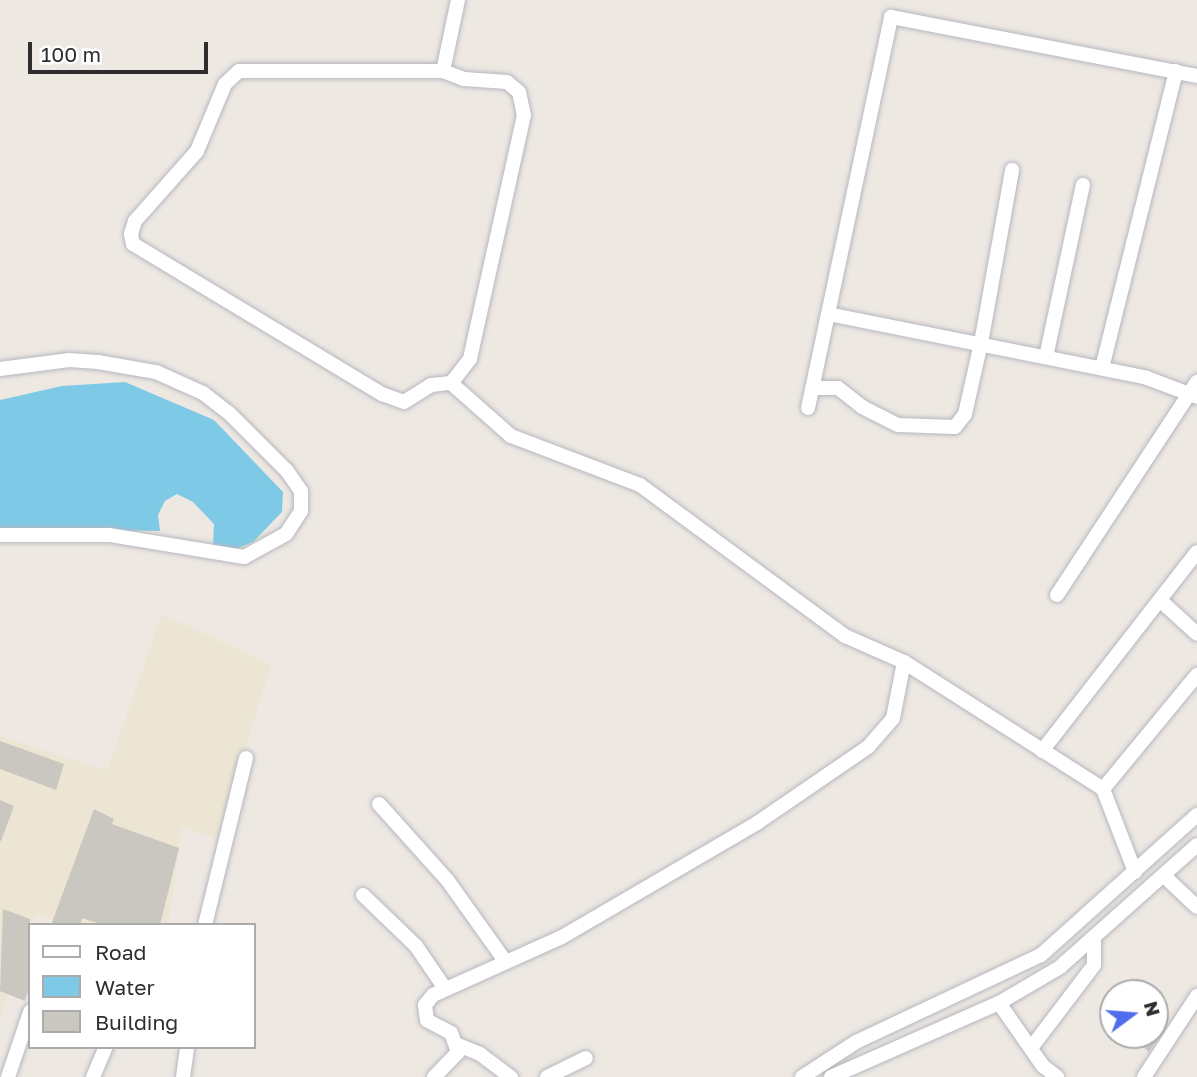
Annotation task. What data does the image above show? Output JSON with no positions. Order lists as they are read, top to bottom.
{
  "legend": ["Road", "Water", "Building"],
  "scale_bar": "100 m",
  "north": "right"
}
